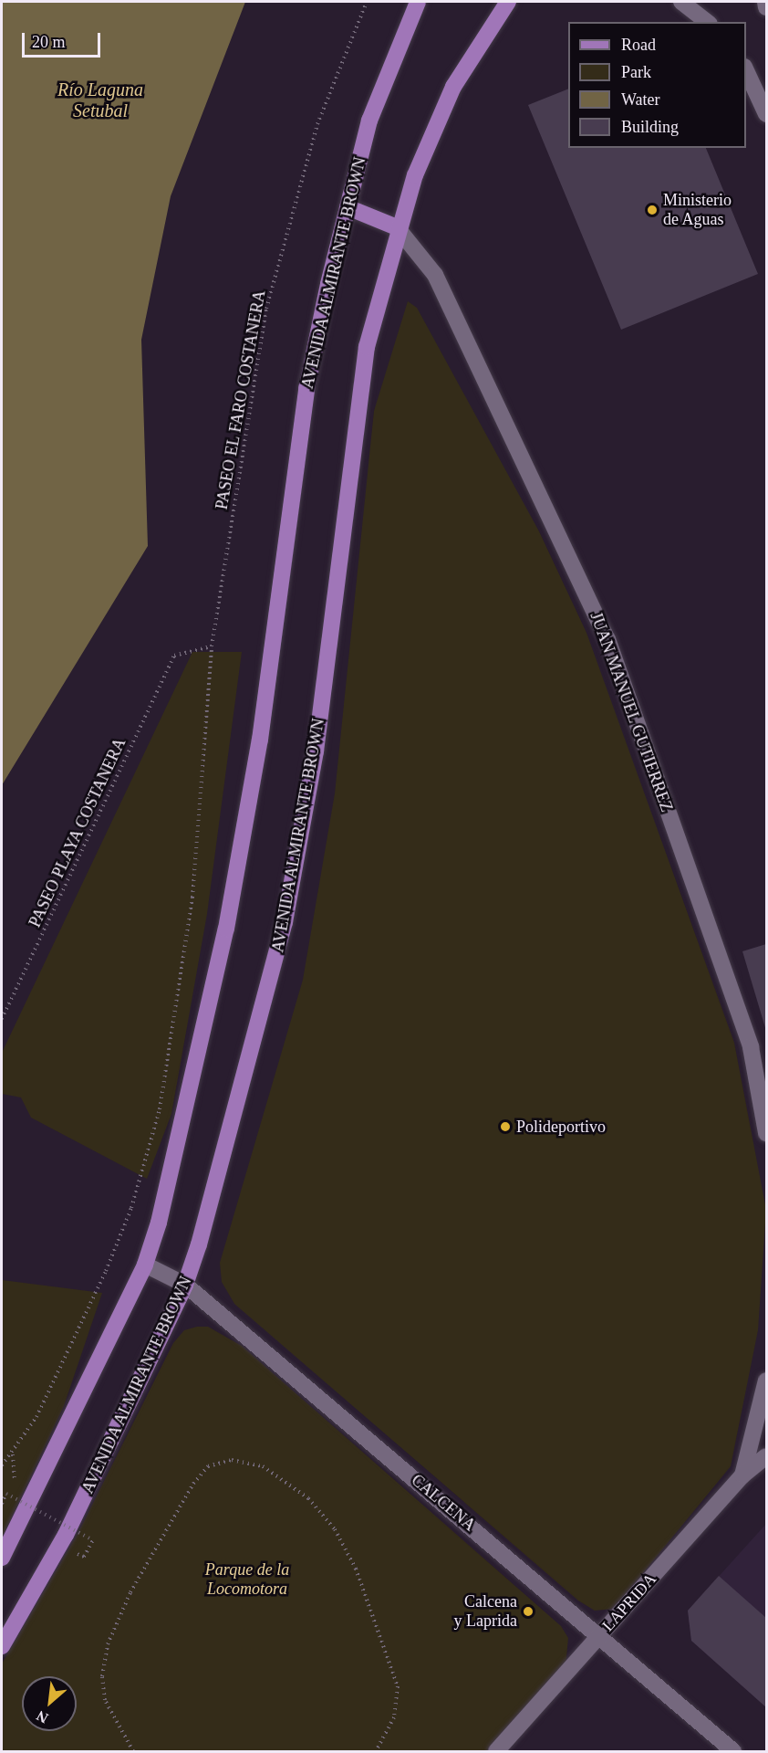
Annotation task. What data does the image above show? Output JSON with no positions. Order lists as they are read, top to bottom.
{
  "streets": {
    "main road": ["AVENIDA ALMIRANTE BROWN"],
    "street": ["JUAN MANUEL GUTIERREZ", "CALCENA", "LAPRIDA"],
    "path": ["PASEO EL FARO COSTANERA", "PASEO PLAYA COSTANERA"]
  },
  "crossings": [
    ["AVENIDA ALMIRANTE BROWN", "JUAN MANUEL GUTIERREZ"],
    ["AVENIDA ALMIRANTE BROWN", "CALCENA"],
    ["PASEO EL FARO COSTANERA", "PASEO PLAYA COSTANERA"],
    ["CALCENA", "LAPRIDA"]
  ],
  "water": ["Río Laguna Setubal"],
  "parks": ["Parque de la Locomotora"],
  "places": ["Ministerio de Aguas", "Polideportivo", "Calcena y Laprida"],
  "legend": [
    "Road",
    "Park",
    "Water",
    "Building"
  ],
  "scale_bar": "20 m",
  "north": "bottom left"
}
